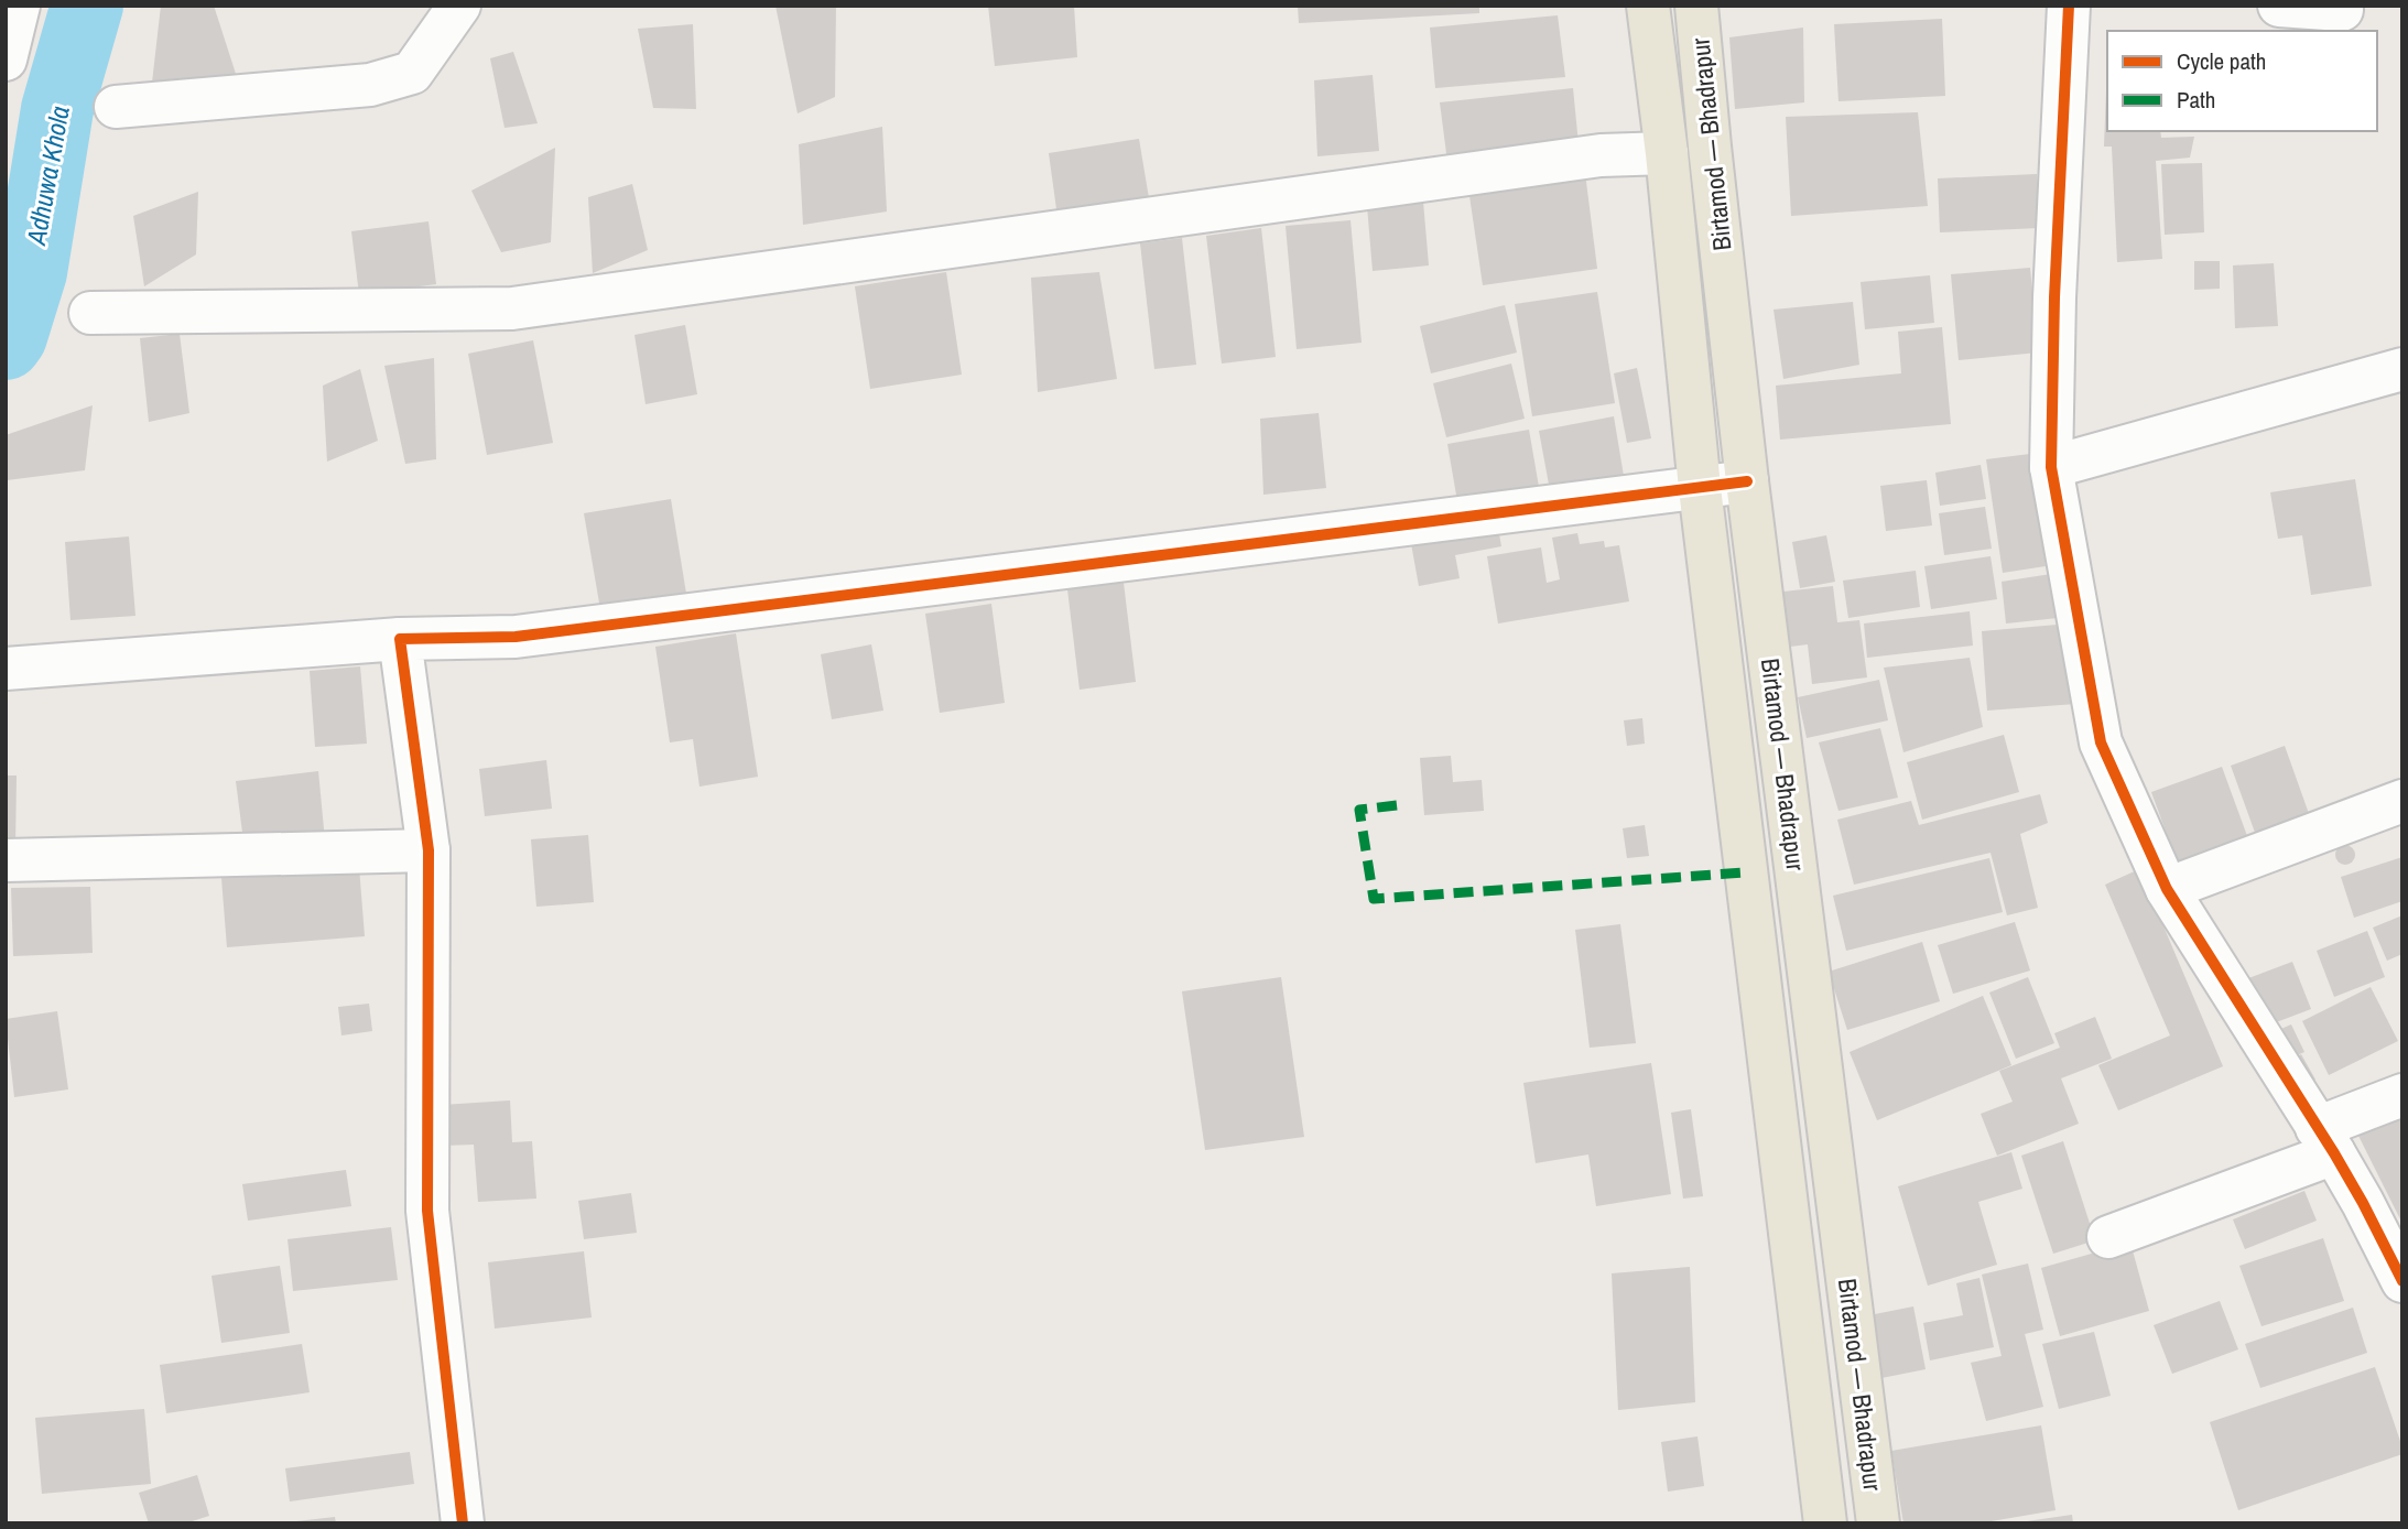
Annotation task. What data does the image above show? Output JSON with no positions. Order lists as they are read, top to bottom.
{
  "streets": {
    "main road": ["Birtamod — Bhadrapur"]
  },
  "water": ["Adhuwa Khola"],
  "legend": ["Cycle path", "Path"]
}
